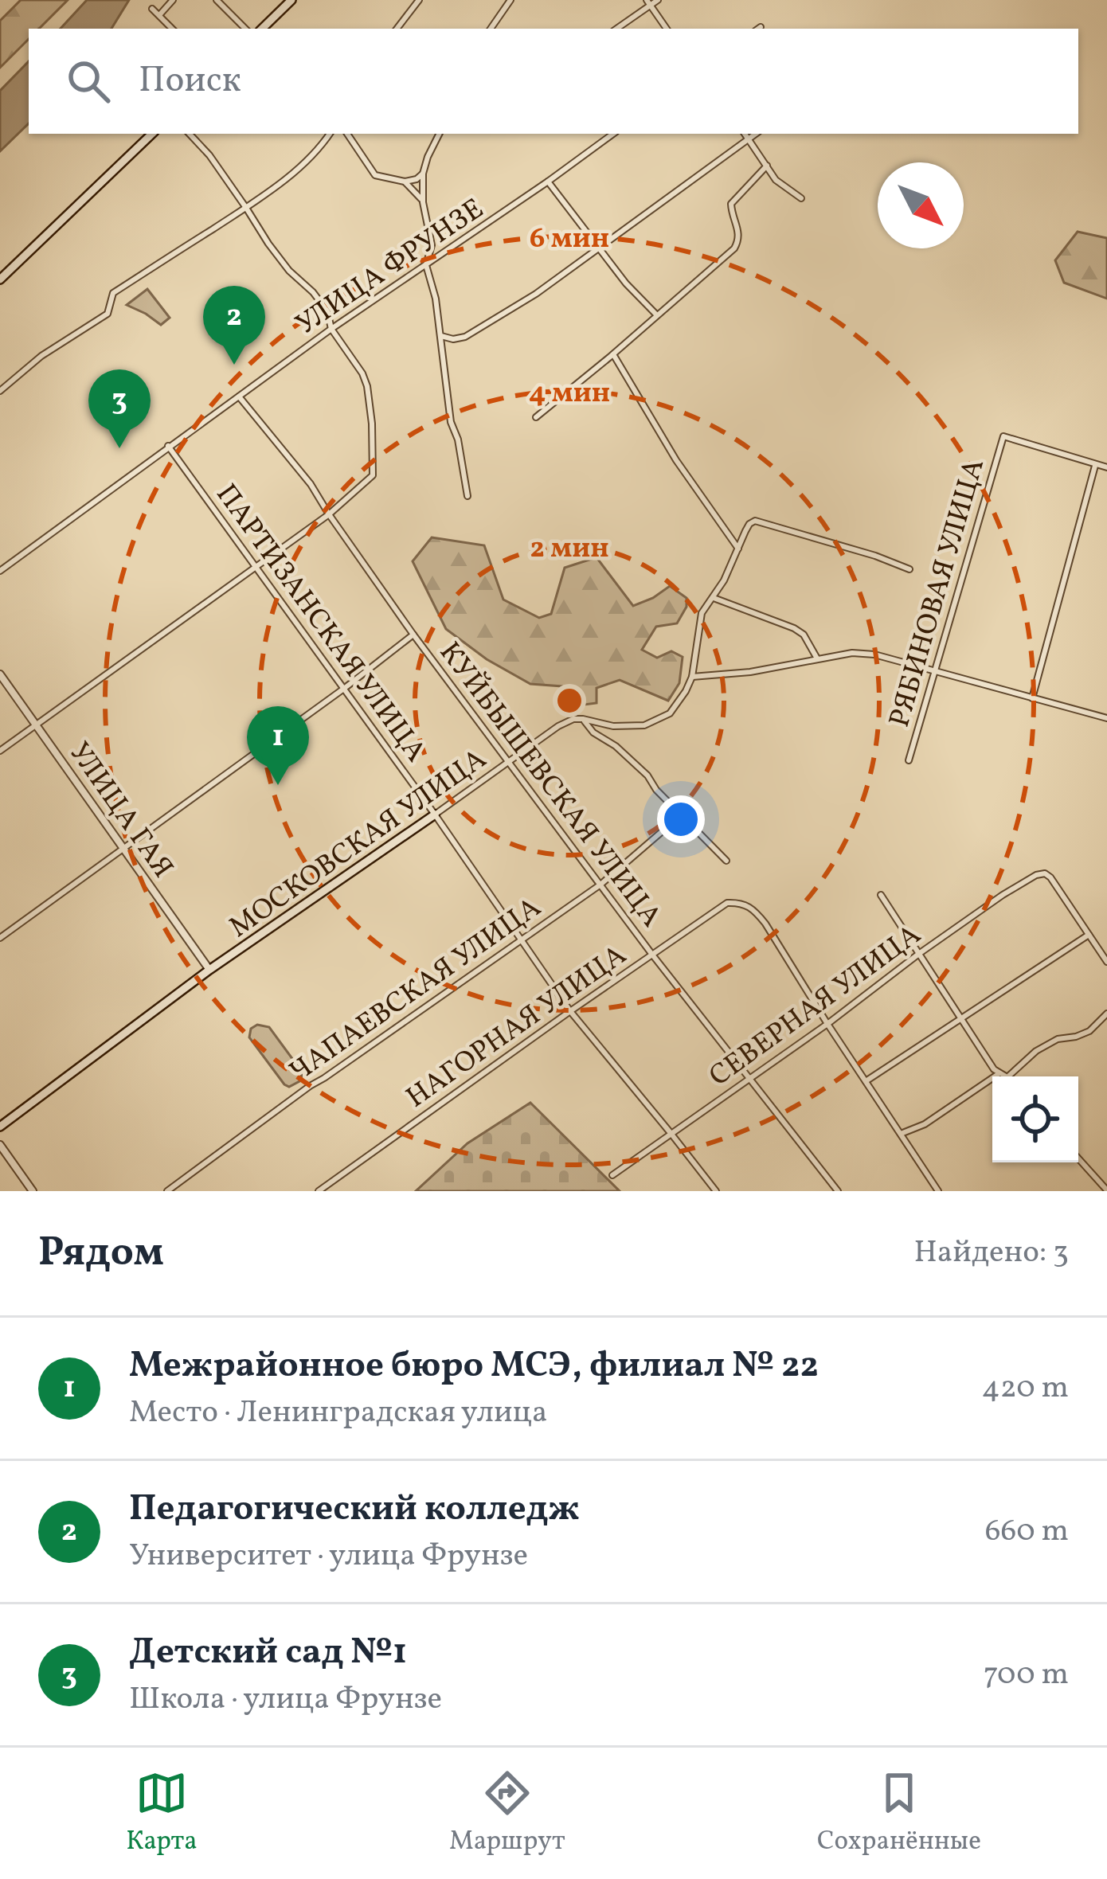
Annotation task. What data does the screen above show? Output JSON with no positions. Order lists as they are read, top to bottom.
{
  "streets": {
    "main road": ["МОСКОВСКАЯ УЛИЦА"],
    "street": [
      "УЛИЦА ФРУНЗЕ",
      "РЯБИНОВАЯ УЛИЦА",
      "ПАРТИЗАНСКАЯ УЛИЦА",
      "КУЙБЫШЕВСКАЯ УЛИЦА",
      "УЛИЦА ГАЯ",
      "ЧАПАЕВСКАЯ УЛИЦА",
      "СЕВЕРНАЯ УЛИЦА",
      "НАГОРНАЯ УЛИЦА"
    ]
  },
  "crossings": [
    ["УЛИЦА ФРУНЗЕ", "ПАРТИЗАНСКАЯ УЛИЦА"],
    ["УЛИЦА ФРУНЗЕ", "КУЙБЫШЕВСКАЯ УЛИЦА"],
    ["ПАРТИЗАНСКАЯ УЛИЦА", "МОСКОВСКАЯ УЛИЦА"],
    ["ПАРТИЗАНСКАЯ УЛИЦА", "ЧАПАЕВСКАЯ УЛИЦА"],
    ["ПАРТИЗАНСКАЯ УЛИЦА", "СЕВЕРНАЯ УЛИЦА"],
    ["ПАРТИЗАНСКАЯ УЛИЦА", "НАГОРНАЯ УЛИЦА"],
    ["КУЙБЫШЕВСКАЯ УЛИЦА", "МОСКОВСКАЯ УЛИЦА"],
    ["КУЙБЫШЕВСКАЯ УЛИЦА", "ЧАПАЕВСКАЯ УЛИЦА"],
    ["КУЙБЫШЕВСКАЯ УЛИЦА", "СЕВЕРНАЯ УЛИЦА"],
    ["КУЙБЫШЕВСКАЯ УЛИЦА", "НАГОРНАЯ УЛИЦА"],
    ["УЛИЦА ГАЯ", "МОСКОВСКАЯ УЛИЦА"],
    ["СЕВЕРНАЯ УЛИЦА", "НАГОРНАЯ УЛИЦА"]
  ],
  "north": "bottom right",
  "page": {
    "search": "Поиск",
    "pins": ["2", "3", "1"],
    "heading": ["Рядом", "Найдено: 3"],
    "list": [
      {
        "mark": "1",
        "name": "Межрайонное бюро МСЭ, филиал № 22",
        "note": "Место · Ленинградская улица",
        "value": "420 m"
      },
      {
        "mark": "2",
        "name": "Педагогический колледж",
        "note": "Университет · улица Фрунзе",
        "value": "660 m"
      },
      {
        "mark": "3",
        "name": "Детский сад №1",
        "note": "Школа · улица Фрунзе",
        "value": "700 m"
      }
    ],
    "nav": ["Карта", "Маршрут", "Сохранённые"]
  },
  "rings": ["6 мин", "4 мин", "2 мин"]
}
